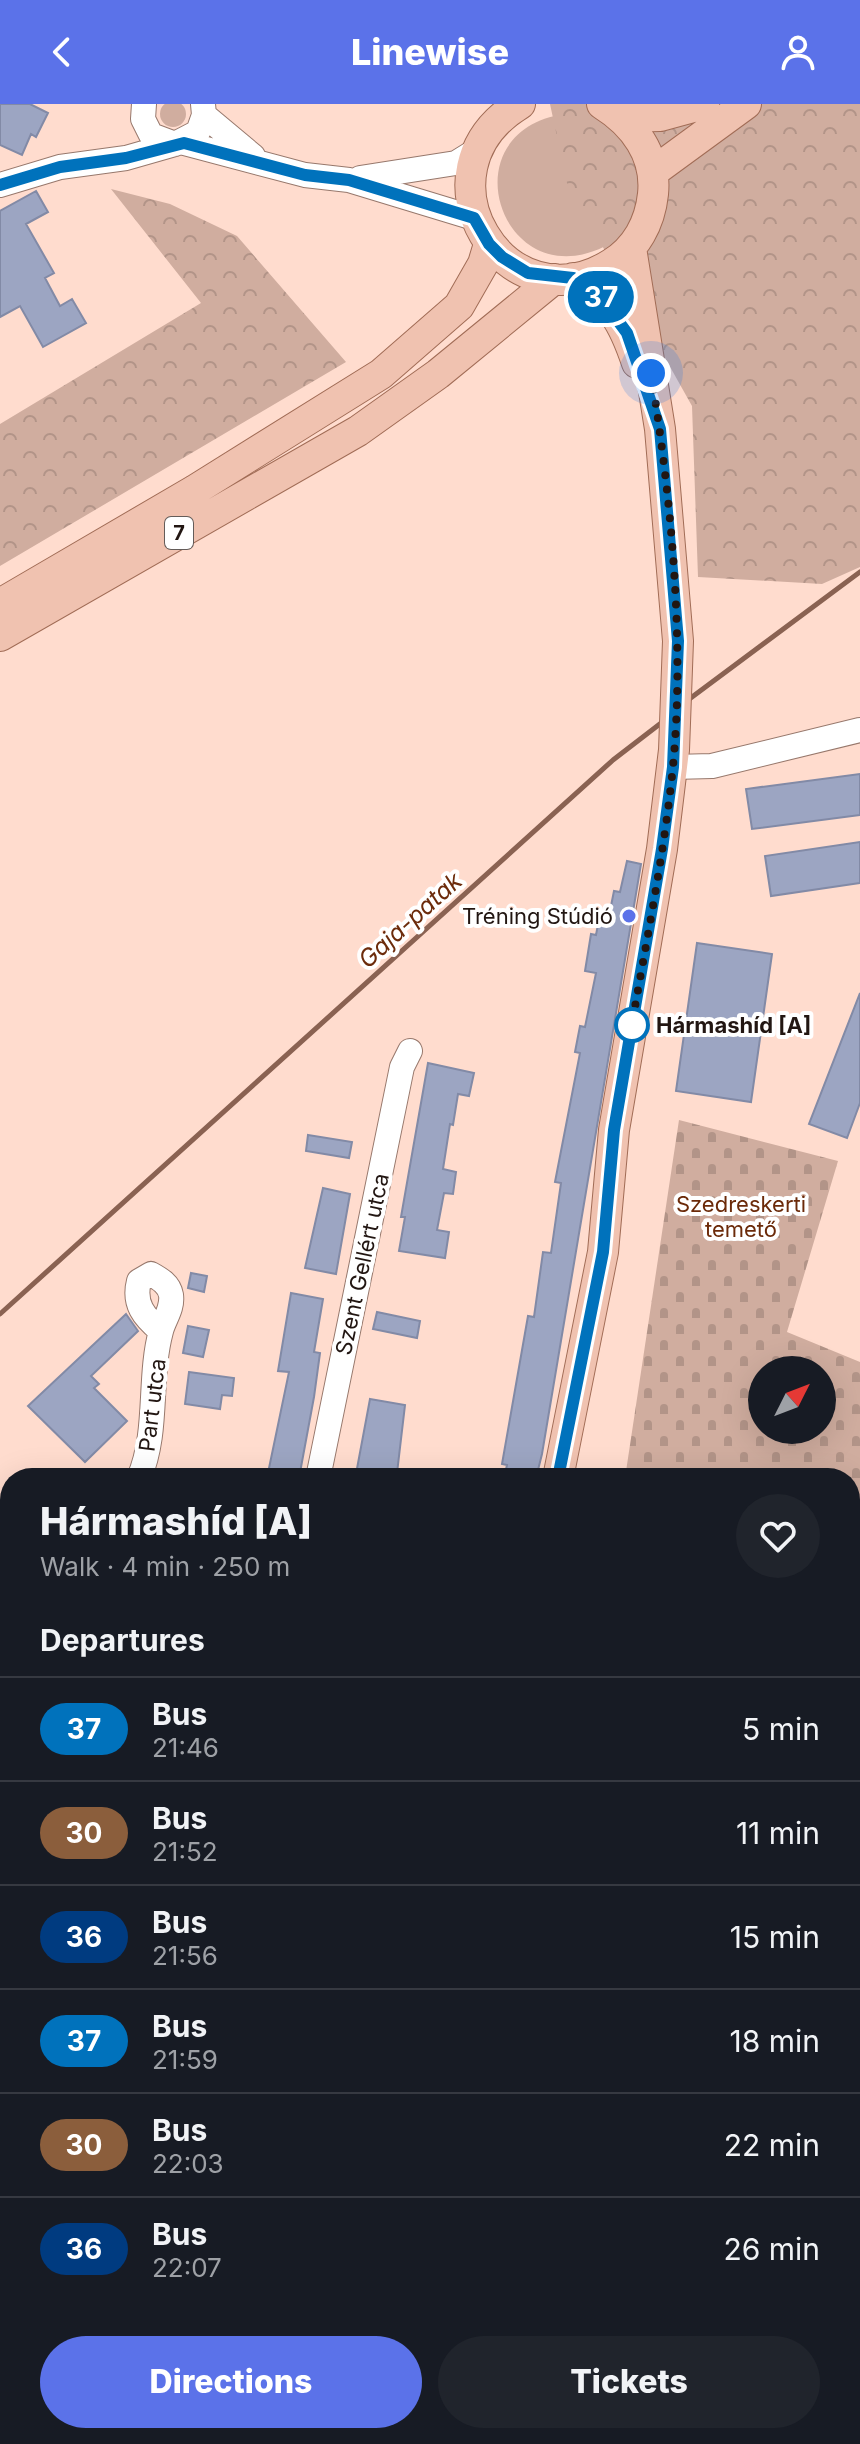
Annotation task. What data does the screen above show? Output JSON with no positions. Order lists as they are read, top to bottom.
{
  "streets": {
    "main road": ["7"],
    "street": ["Szent Gellért utca", "Part utca"]
  },
  "water": ["Gaja-patak"],
  "parks": ["Szedreskerti temető"],
  "places": ["Tréning Stúdió", "Hármashíd [A]"],
  "lines": ["bus line 37"],
  "north": "top right",
  "page": {
    "header": "Linewise",
    "on_map": "37",
    "heading": [
      ["Hármashíd [A]", "Walk · 4 min · 250 m"],
      "Departures"
    ],
    "list": [
      {
        "mark": "37",
        "name": "Bus",
        "note": "21:46",
        "value": "5 min"
      },
      {
        "mark": "30",
        "name": "Bus",
        "note": "21:52",
        "value": "11 min"
      },
      {
        "mark": "36",
        "name": "Bus",
        "note": "21:56",
        "value": "15 min"
      },
      {
        "mark": "37",
        "name": "Bus",
        "note": "21:59",
        "value": "18 min"
      },
      {
        "mark": "30",
        "name": "Bus",
        "note": "22:03",
        "value": "22 min"
      },
      {
        "mark": "36",
        "name": "Bus",
        "note": "22:07",
        "value": "26 min"
      }
    ],
    "buttons": ["Directions", "Tickets"]
  }
}
